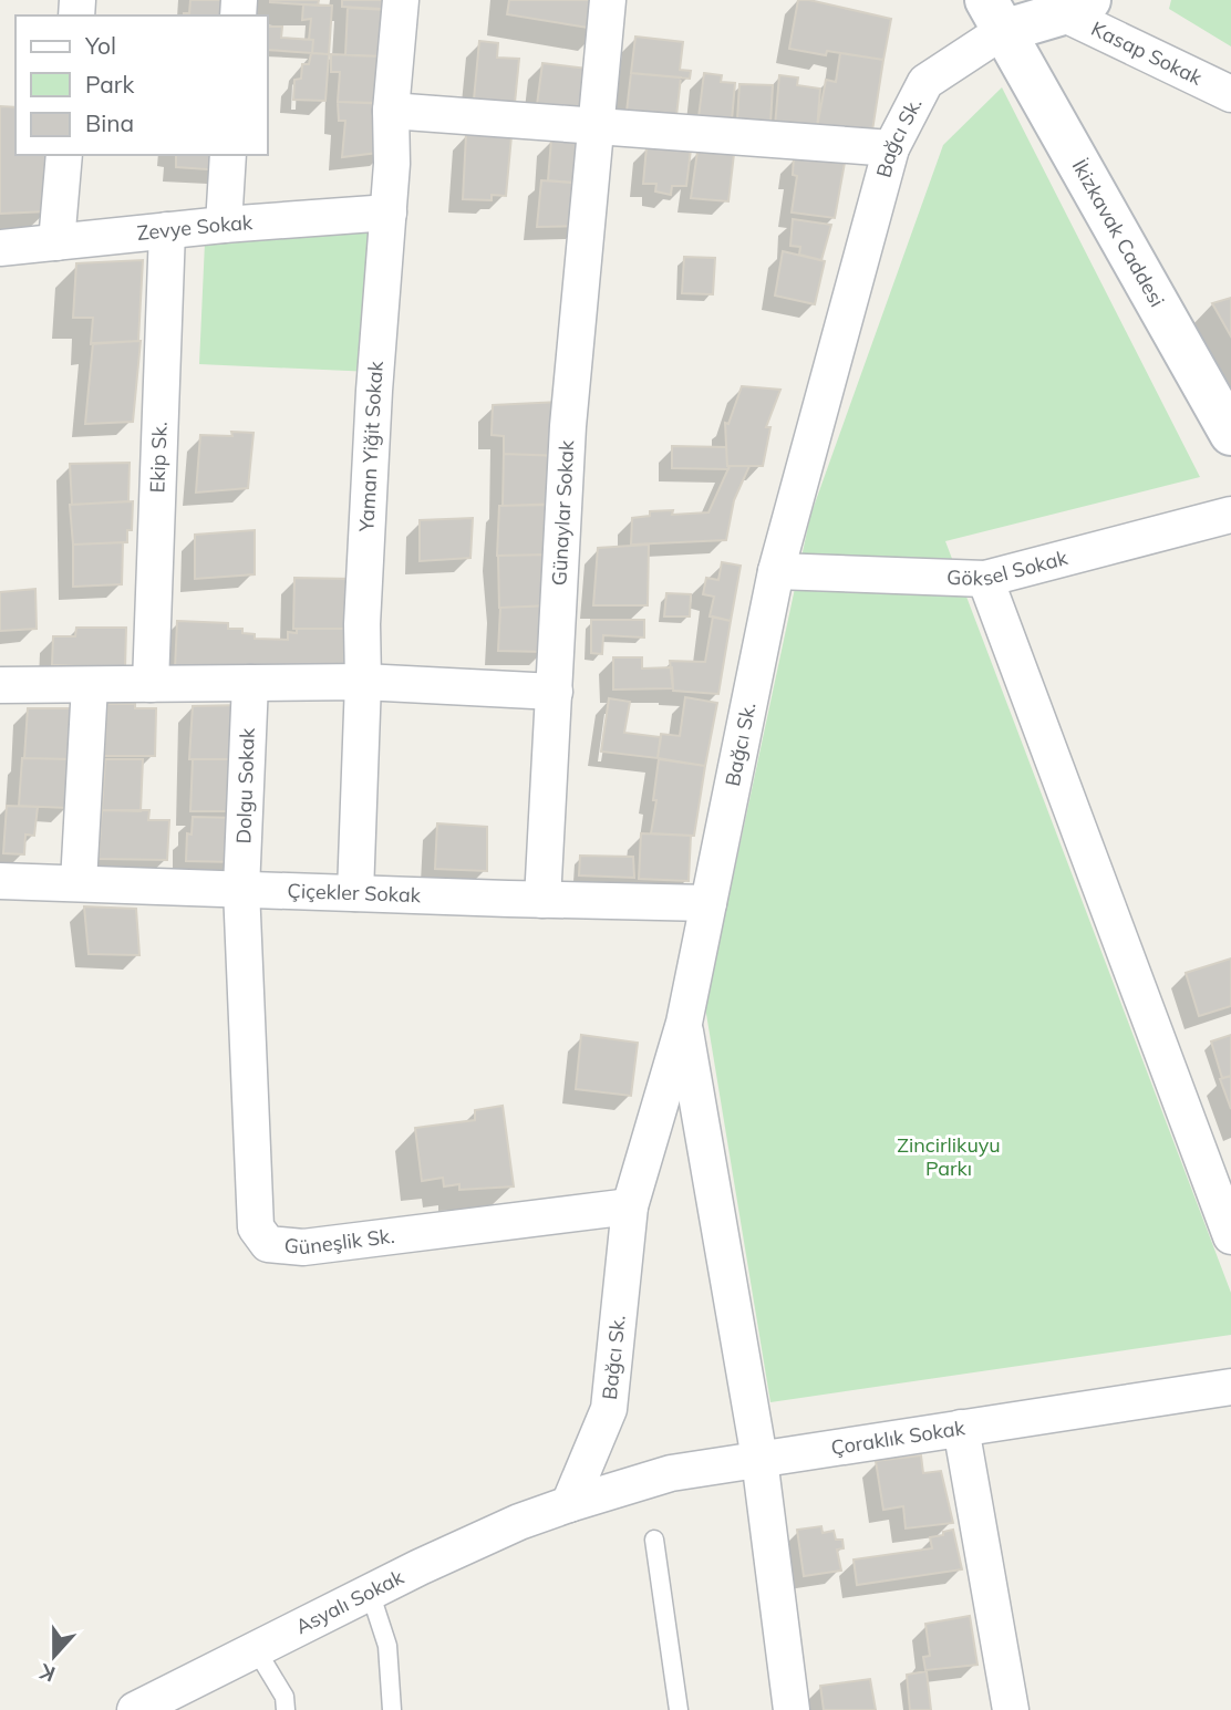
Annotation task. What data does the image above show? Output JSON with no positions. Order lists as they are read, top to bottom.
{
  "streets": {
    "street": [
      "Kasap Sokak",
      "Bağcı Sk.",
      "Zevye Sokak",
      "İkizkavak Caddesi",
      "Yaman Yiğit Sokak",
      "Ekip Sk.",
      "Günaylar Sokak",
      "Göksel Sokak",
      "Dolgu Sokak",
      "Çiçekler Sokak",
      "Güneşlik Sk.",
      "Çoraklık Sokak",
      "Asyalı Sokak"
    ]
  },
  "crossings": [
    ["Bağcı Sk.", "İkizkavak Caddesi"],
    ["Bağcı Sk.", "Göksel Sokak"],
    ["Bağcı Sk.", "Çiçekler Sokak"],
    ["Bağcı Sk.", "Güneşlik Sk."],
    ["Bağcı Sk.", "Çoraklık Sokak"],
    ["Bağcı Sk.", "Asyalı Sokak"],
    ["Zevye Sokak", "Yaman Yiğit Sokak"],
    ["Zevye Sokak", "Ekip Sk."],
    ["Yaman Yiğit Sokak", "Çiçekler Sokak"],
    ["Günaylar Sokak", "Çiçekler Sokak"],
    ["Dolgu Sokak", "Çiçekler Sokak"],
    ["Dolgu Sokak", "Güneşlik Sk."],
    ["Çiçekler Sokak", "Güneşlik Sk."],
    ["Çoraklık Sokak", "Asyalı Sokak"]
  ],
  "parks": ["Zincirlikuyu Parkı"],
  "legend": ["Yol", "Park", "Bina"],
  "north": "bottom"
}
